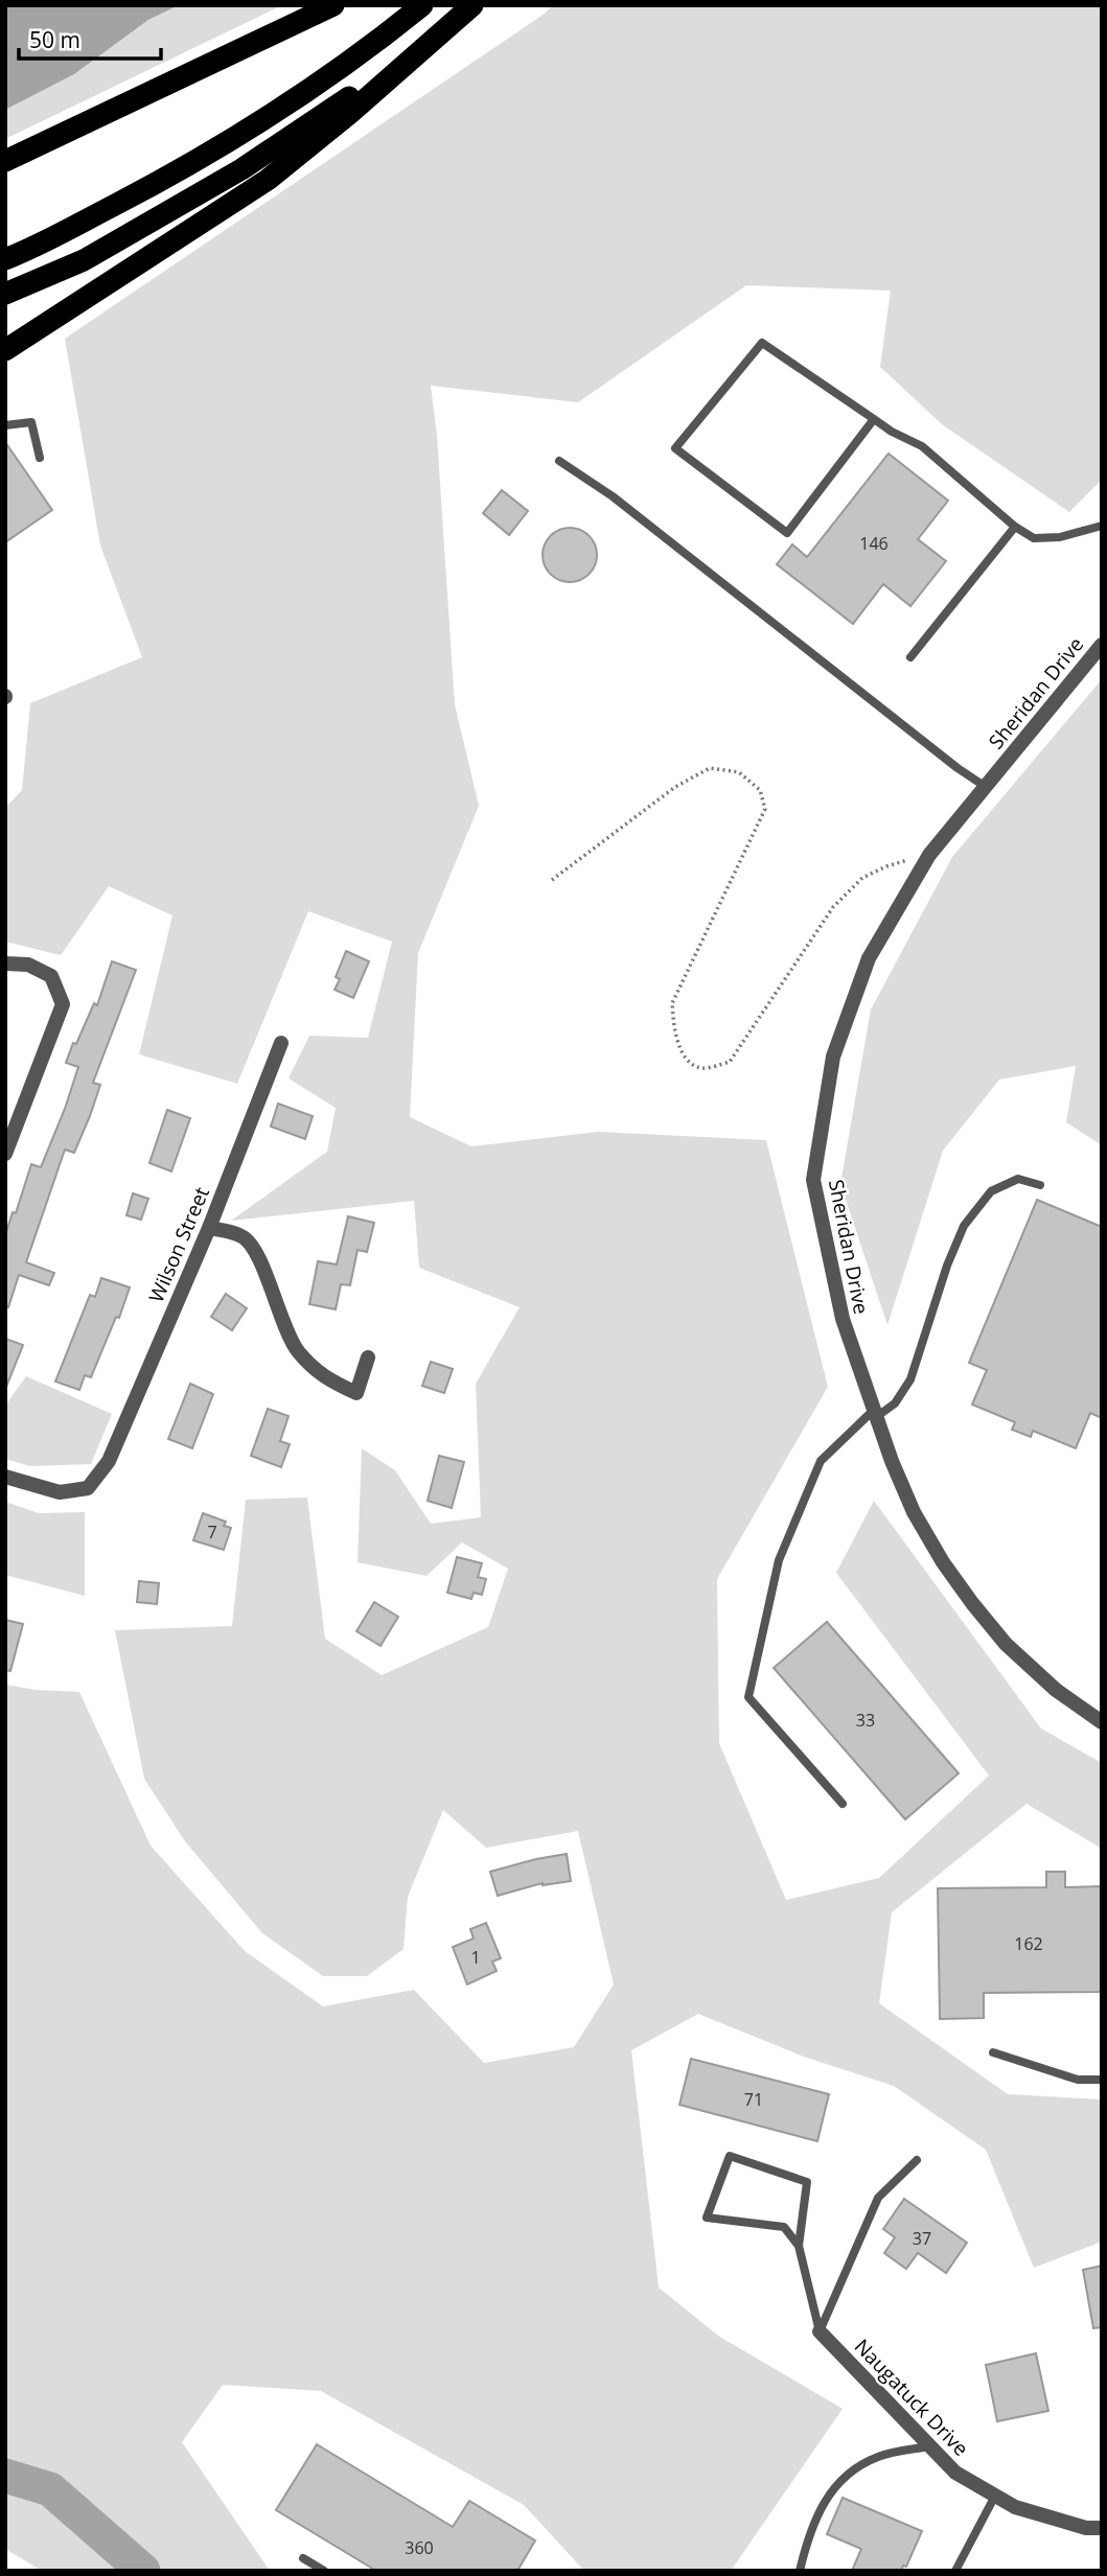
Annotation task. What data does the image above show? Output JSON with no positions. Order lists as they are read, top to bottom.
{
  "streets": {
    "street": ["Sheridan Drive", "Wilson Street", "Naugatuck Drive"]
  },
  "house_numbers": [
    "146",
    "7",
    "33",
    "162",
    "1",
    "71",
    "37",
    "360"
  ],
  "scale_bar": "50 m"
}
